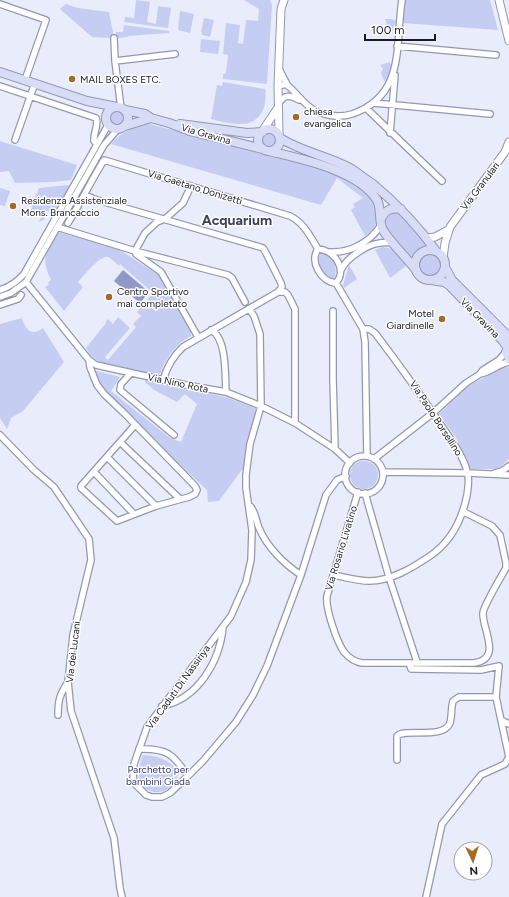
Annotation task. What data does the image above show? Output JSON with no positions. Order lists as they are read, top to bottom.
{
  "streets": {
    "main road": ["Via Gravina"],
    "street": [
      "Via Granulari",
      "Via Gaetano Donizetti",
      "Via Nino Rota",
      "Via Paolo Borsellino",
      "Via Rosario Livatino",
      "Via dei Lucani",
      "Via Caduti Di Nassiriya"
    ]
  },
  "crossings": [
    ["Via Nino Rota", "Via Rosario Livatino"],
    ["Via Nino Rota", "Via Caduti Di Nassiriya"],
    ["Via Paolo Borsellino", "Via Rosario Livatino"],
    ["Via Rosario Livatino", "Via Caduti Di Nassiriya"]
  ],
  "districts": ["Acquarium"],
  "parks": ["Parchetto per bambini Giada"],
  "places": [
    "MAIL BOXES ETC.",
    "chiesa evangelica",
    "Residenza Assistenziale Mons. Brancaccio",
    "Centro Sportivo mai completato",
    "Motel Giardinelle"
  ],
  "scale_bar": "100 m",
  "north": "bottom"
}
